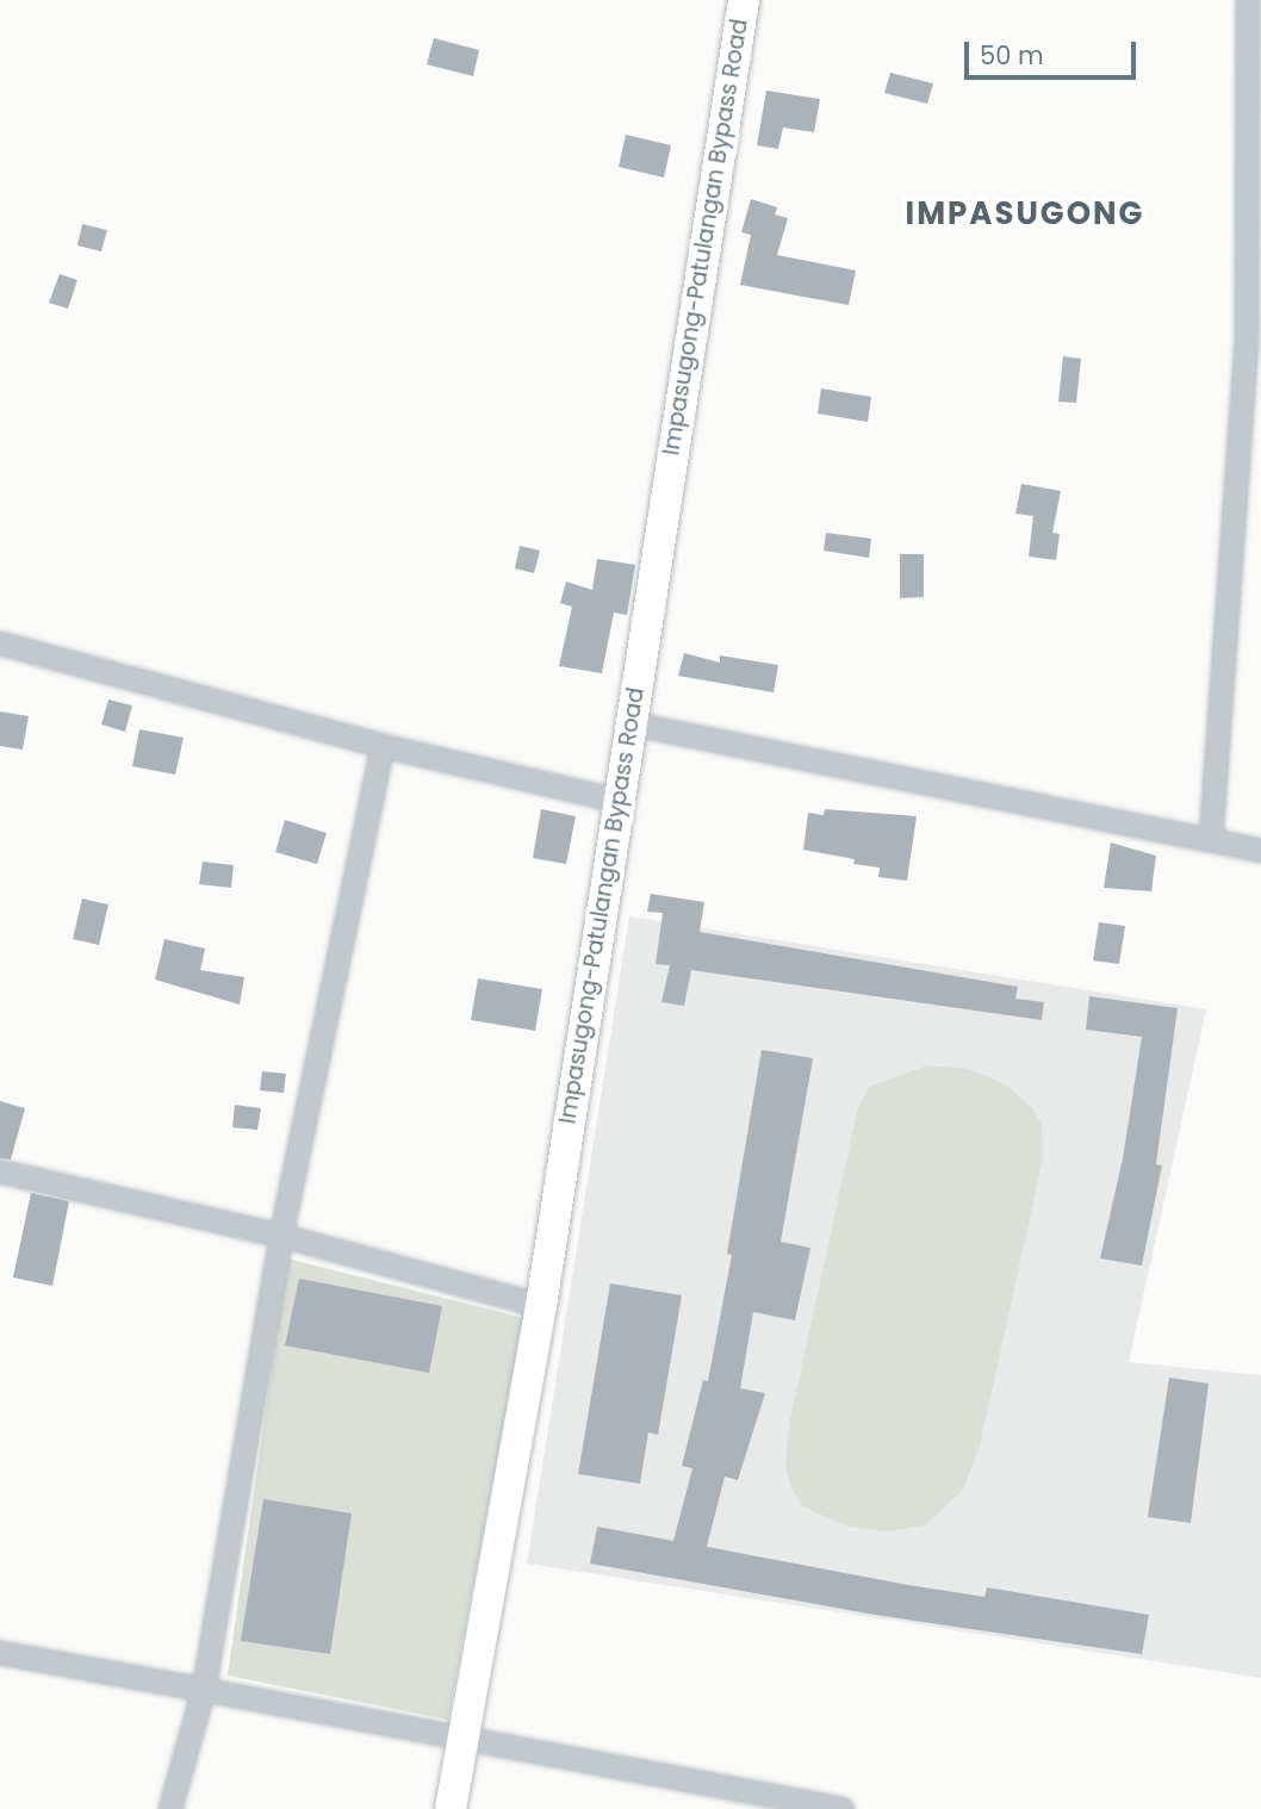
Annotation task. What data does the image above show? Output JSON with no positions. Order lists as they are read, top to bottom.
{
  "streets": {
    "main road": ["Impasugong-Patulangan Bypass Road"]
  },
  "districts": ["IMPASUGONG"],
  "scale_bar": "50 m"
}
